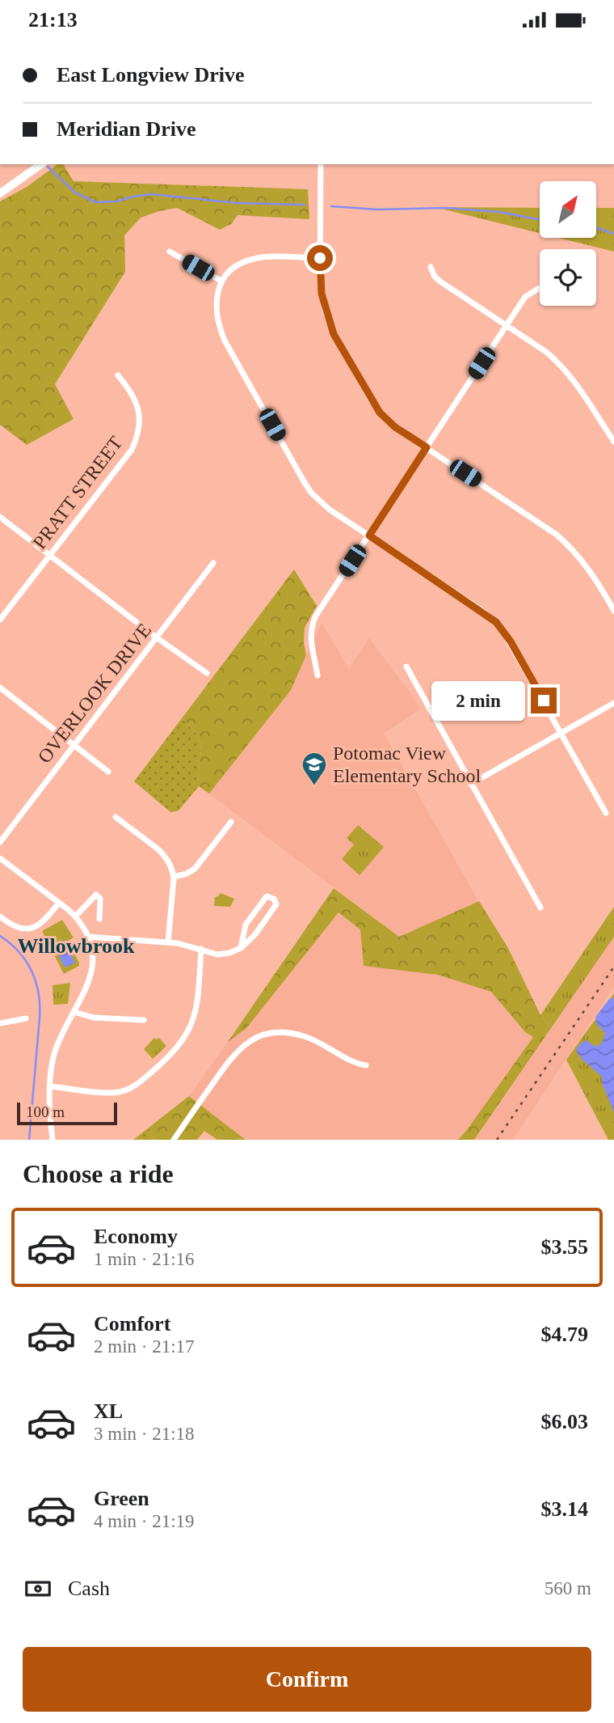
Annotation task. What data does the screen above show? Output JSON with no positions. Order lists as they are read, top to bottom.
{
  "streets": {
    "street": ["PRATT STREET", "OVERLOOK DRIVE"]
  },
  "districts": ["Willowbrook"],
  "places": {
    "school or university": ["Potomac View Elementary School"]
  },
  "scale_bar": "100 m",
  "north": "top right",
  "page": {
    "status": "21:13",
    "banner": ["East Longview Drive", "Meridian Drive"],
    "bubble": "2 min",
    "scale": "100 m",
    "heading": "Choose a ride",
    "list": [
      {
        "name": "Economy",
        "note": "1 min · 21:16",
        "value": "$3.55"
      },
      {
        "name": "Comfort",
        "note": "2 min · 21:17",
        "value": "$4.79"
      },
      {
        "name": "XL",
        "note": "3 min · 21:18",
        "value": "$6.03"
      },
      {
        "name": "Green",
        "note": "4 min · 21:19",
        "value": "$3.14"
      }
    ],
    "pay": ["Cash", "560 m"],
    "buttons": "Confirm"
  }
}
